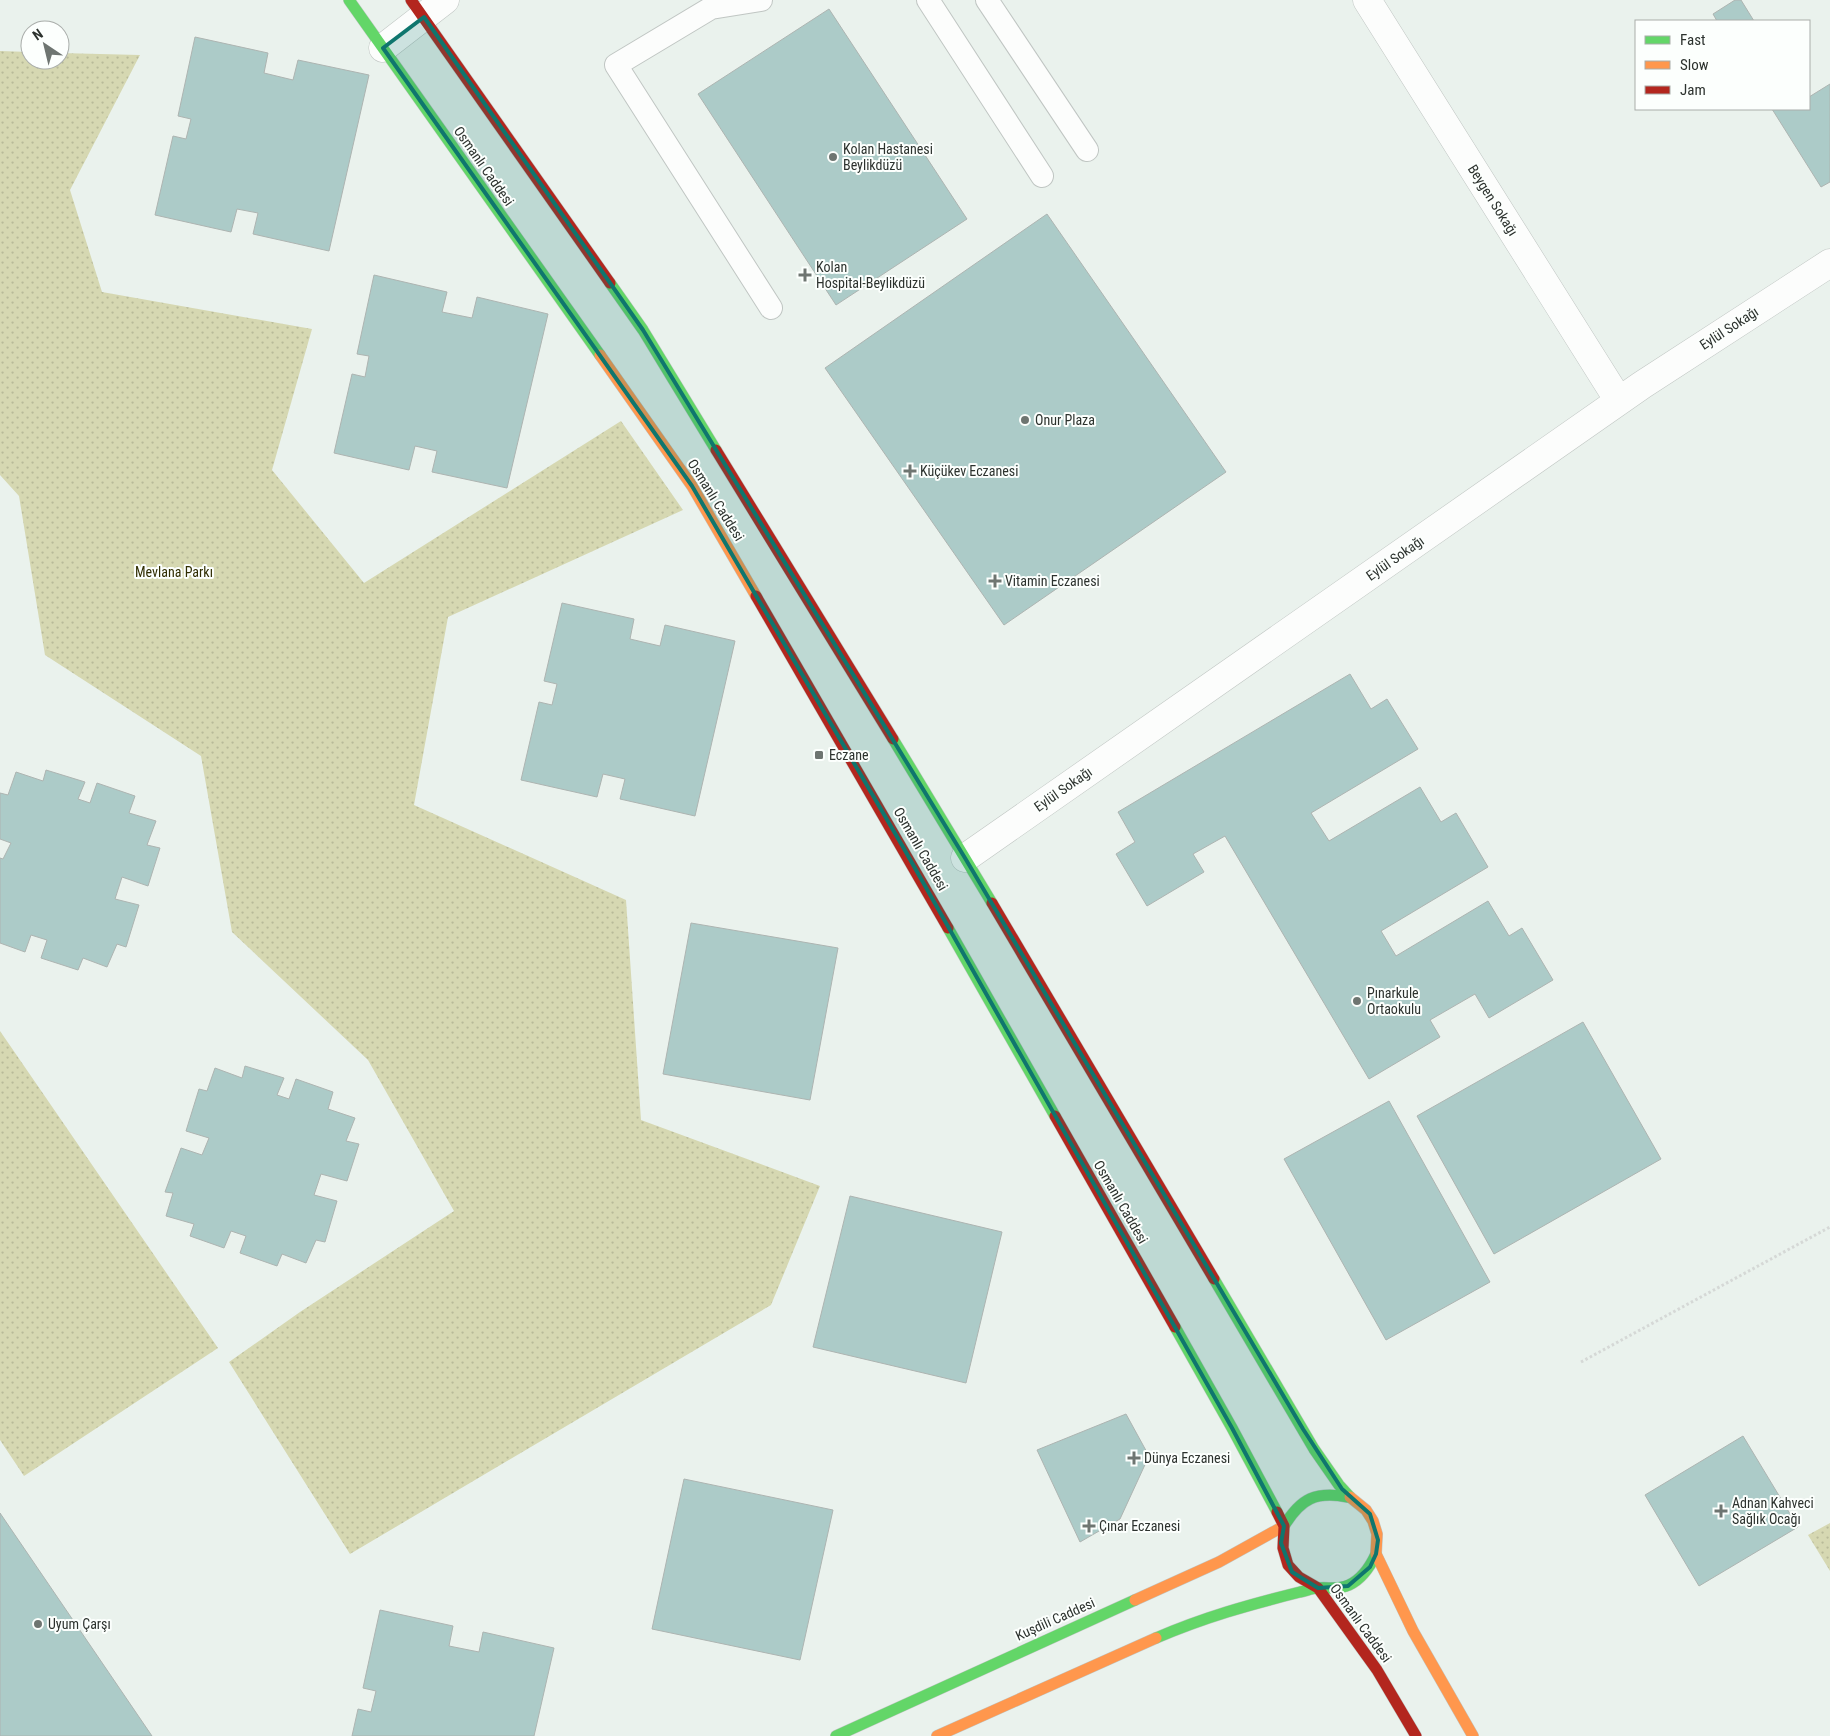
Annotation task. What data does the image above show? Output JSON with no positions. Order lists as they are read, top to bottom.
{
  "streets": {
    "main road": ["Osmanlı Caddesi", "Kuşdili Caddesi"],
    "street": ["Beygen Sokağı", "Eylül Sokağı"]
  },
  "crossings": [
    ["Osmanlı Caddesi", "Eylül Sokağı"],
    ["Osmanlı Caddesi", "Kuşdili Caddesi"],
    ["Beygen Sokağı", "Eylül Sokağı"]
  ],
  "parks": ["Mevlana Parkı"],
  "places": {
    "other": [
      "Kolan Hastanesi Beylikdüzü",
      "Onur Plaza",
      "Pınarkule Ortaokulu",
      "Uyum Çarşı"
    ],
    "health": [
      "Kolan Hospital-Beylikdüzü",
      "Küçükev Eczanesi",
      "Vitamin Eczanesi",
      "Dünya Eczanesi",
      "Adnan Kahveci Sağlık Ocağı",
      "Çınar Eczanesi"
    ],
    "transit": ["Eczane"]
  },
  "legend": ["Fast", "Slow", "Jam"],
  "north": "top left"
}
